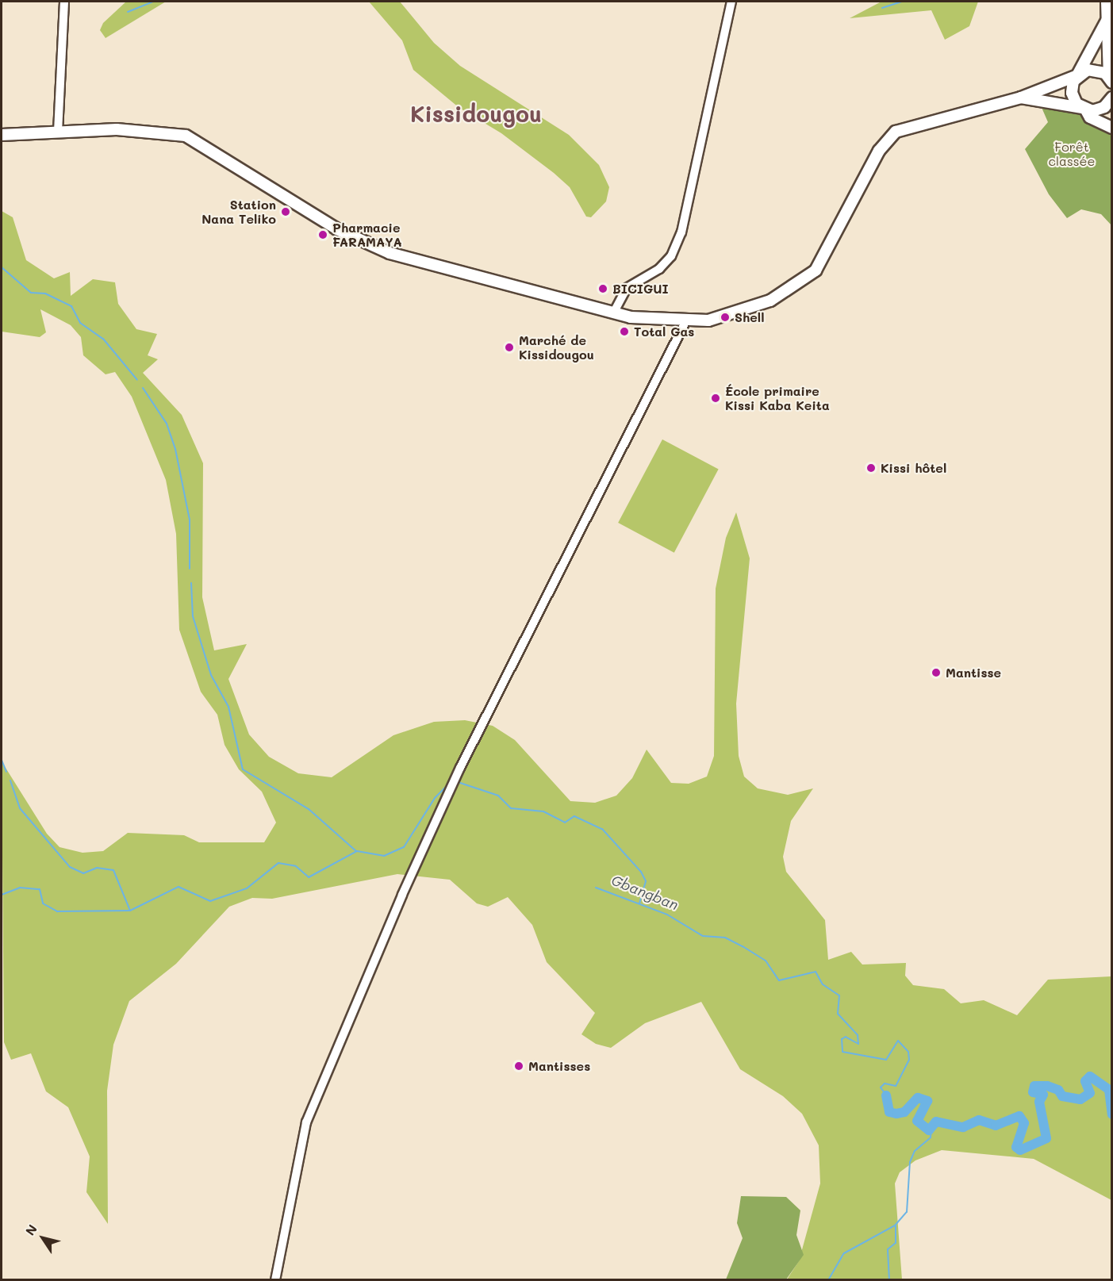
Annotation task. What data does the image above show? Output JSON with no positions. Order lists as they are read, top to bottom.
{
  "districts": ["Kissidougou"],
  "water": ["Gbangban"],
  "parks": ["Forêt classée"],
  "places": [
    "Station Nana Teliko",
    "Pharmacie FARAMAYA",
    "BICIGUI",
    "Shell",
    "Total Gas",
    "Marché de Kissidougou",
    "École primaire Kissi Kaba Keita",
    "Kissi hôtel",
    "Mantisse",
    "Mantisses"
  ],
  "north": "top left"
}
